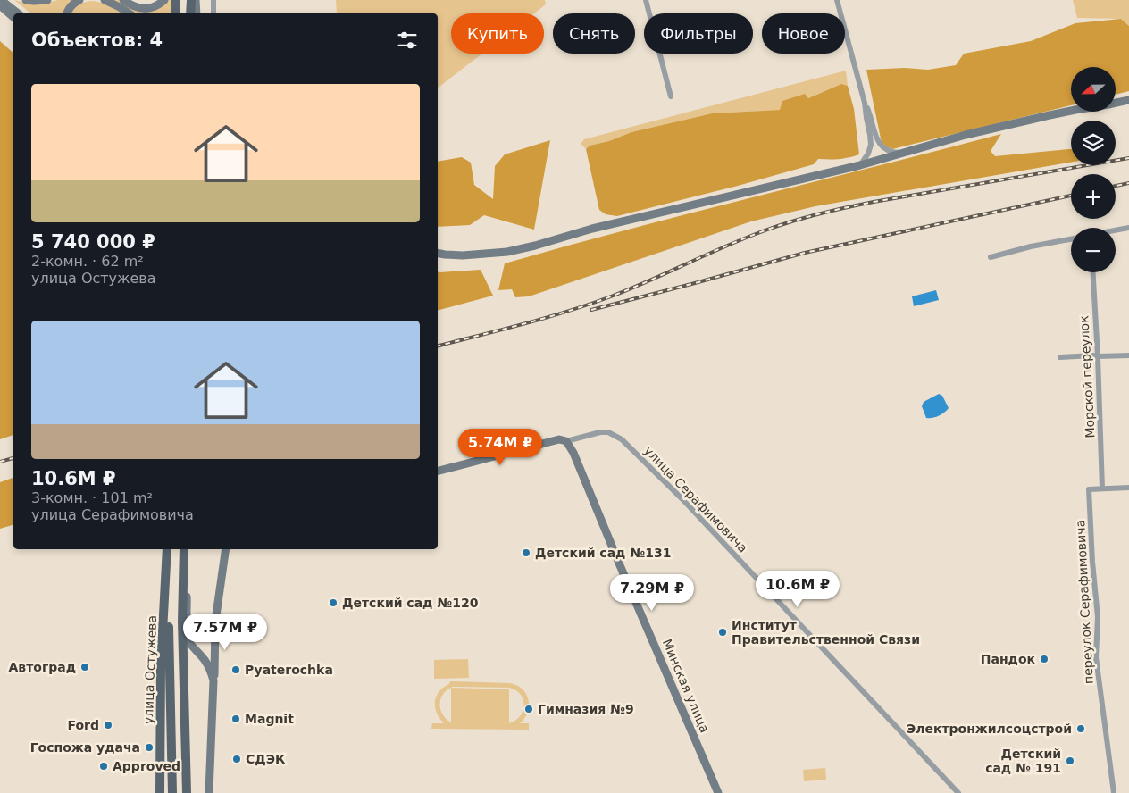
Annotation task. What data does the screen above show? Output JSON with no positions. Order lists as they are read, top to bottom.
{
  "streets": {
    "main road": ["улица Остужева"],
    "street": [
      "Морской переулок",
      "улица Серафимовича",
      "переулок Серафимовича",
      "Минская улица"
    ]
  },
  "crossings": [
    ["Морской переулок", "переулок Серафимовича"],
    ["улица Серафимовича", "Минская улица"]
  ],
  "places": [
    "Детский сад №131",
    "Детский сад №120",
    "Институт Правительственной Связи",
    "Пандок",
    "Автоград",
    "Pyaterochka",
    "Гимназия №9",
    "Magnit",
    "Ford",
    "Электронжилсоцстрой",
    "Госпожа удача",
    "СДЭК",
    "Детский сад № 191",
    "Approved"
  ],
  "north": "left",
  "page": {
    "chip": [
      "Купить",
      "Снять",
      "Фильтры",
      "Новое"
    ],
    "heading": "Объектов: 4",
    "map_buttons": ["+", "−"],
    "list": [
      {
        "name": "5 740 000 ₽",
        "note": "2-комн. · 62 m² · улица Остужева"
      },
      {
        "name": "10.6M ₽",
        "note": "3-комн. · 101 m² · улица Серафимовича"
      }
    ],
    "price": [
      "5.74M ₽",
      "10.6M ₽",
      "7.29M ₽",
      "7.57M ₽"
    ]
  }
}
